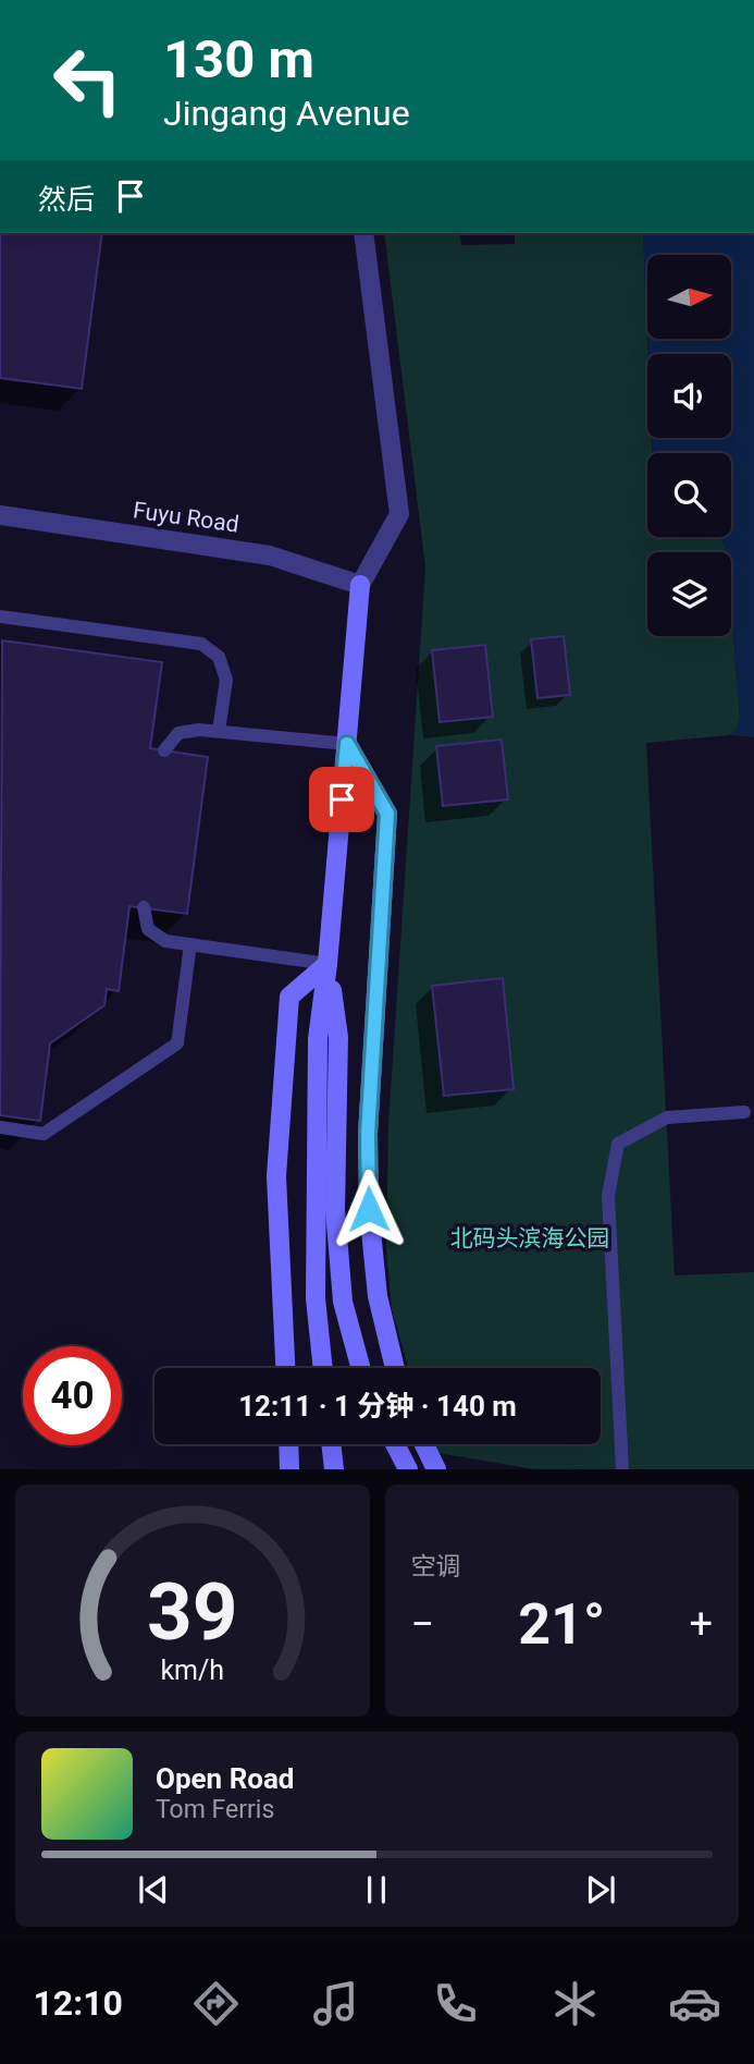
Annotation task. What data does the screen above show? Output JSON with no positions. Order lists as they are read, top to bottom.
{
  "streets": {
    "street": ["Fuyu Road"]
  },
  "parks": ["北码头滨海公园"],
  "north": "right",
  "page": {
    "turn": ["130 m", "Jingang Avenue"],
    "then": "然后",
    "limit": "40",
    "trip": "12:11 · 1 分钟 · 140 m",
    "tile": "空调",
    "heat": ["−", "21°", "+"],
    "song": ["Open Road", "Tom Ferris"],
    "tabs": "12:10",
    "gauge": ["39", "km/h"]
  }
}
